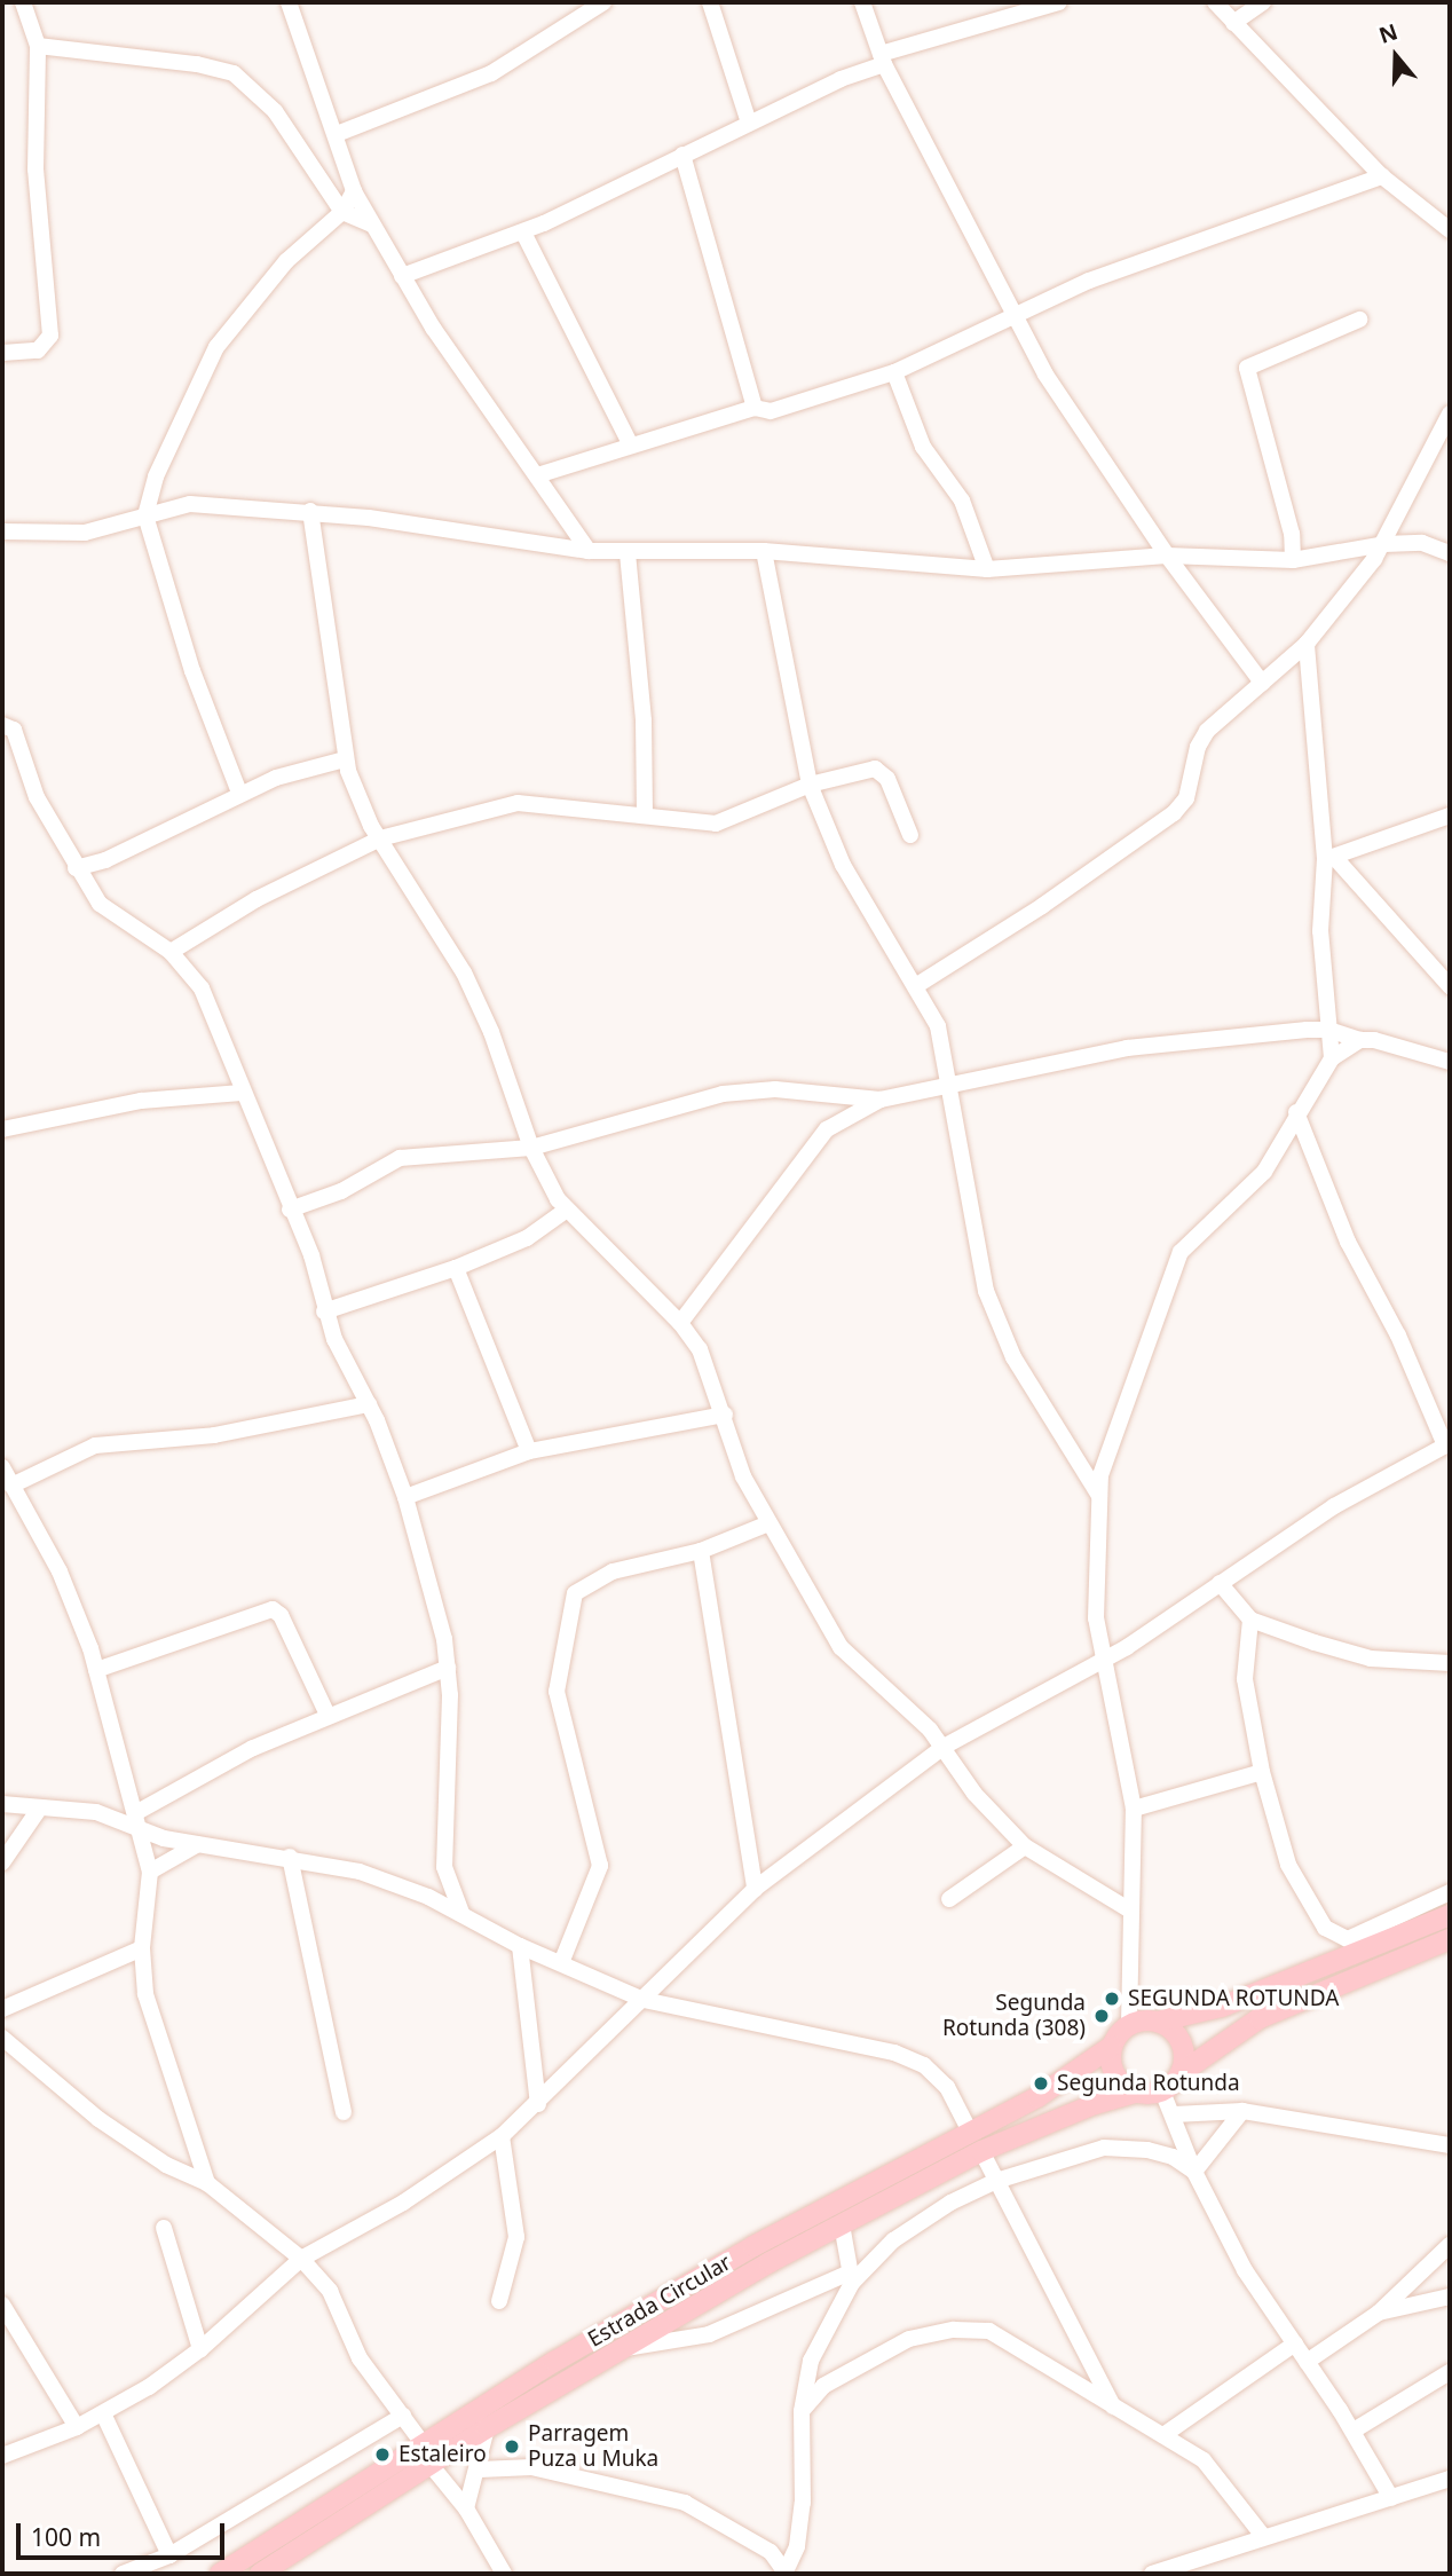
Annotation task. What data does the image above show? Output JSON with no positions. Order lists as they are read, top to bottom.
{
  "streets": {
    "main road": ["Estrada Circular"]
  },
  "places": [
    "SEGUNDA ROTUNDA",
    "Segunda Rotunda (308)",
    "Segunda Rotunda",
    "Parragem Puza u Muka",
    "Estaleiro"
  ],
  "scale_bar": "100 m",
  "north": "top"
}
